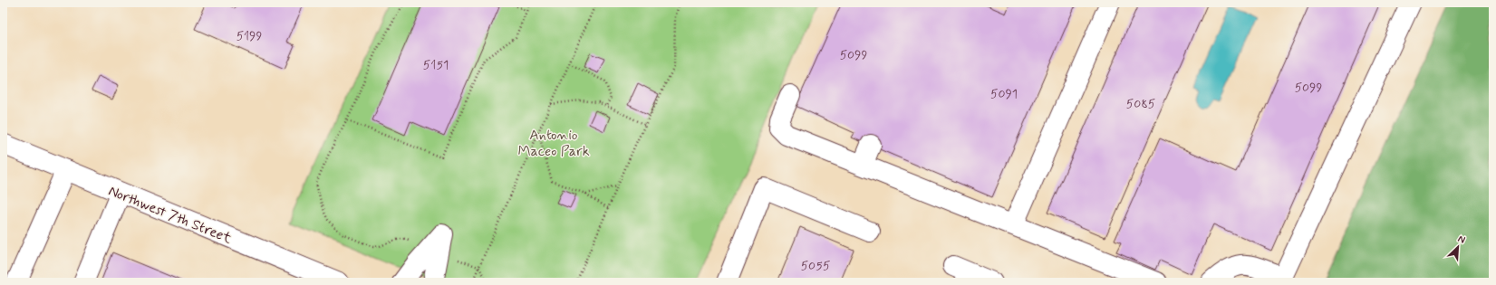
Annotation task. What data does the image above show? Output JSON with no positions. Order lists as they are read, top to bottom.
{
  "streets": {
    "main road": ["Northwest 7th Street"]
  },
  "parks": ["Antonio Maceo Park"],
  "house_numbers": [
    "5199",
    "5099",
    "5151",
    "5099",
    "5091",
    "5085",
    "5055"
  ],
  "north": "top right"
}
